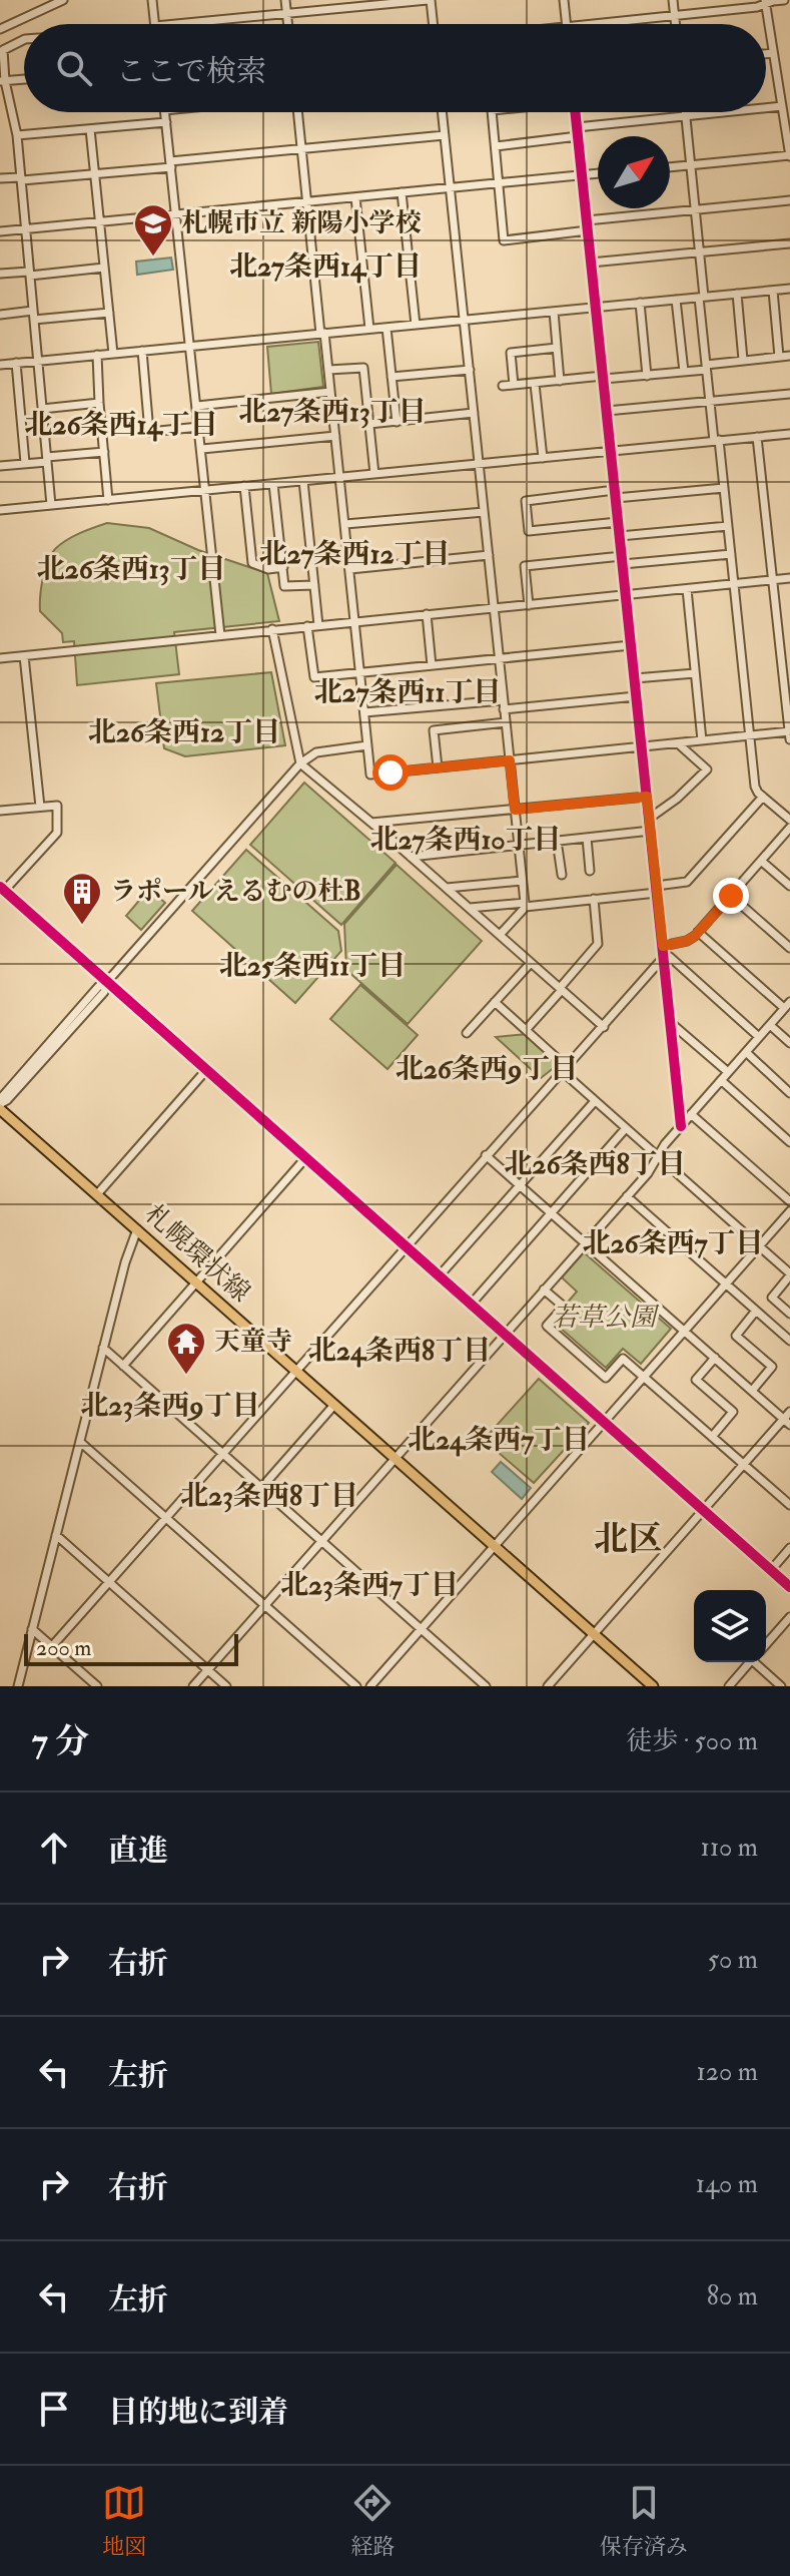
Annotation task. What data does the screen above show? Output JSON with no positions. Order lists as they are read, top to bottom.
{
  "streets": {
    "main road": ["札幌環状線"]
  },
  "districts": [
    "北27条西14丁目",
    "北27条西13丁目",
    "北26条西14丁目",
    "北27条西12丁目",
    "北26条西13丁目",
    "北27条西11丁目",
    "北26条西12丁目",
    "北27条西10丁目",
    "北25条西11丁目",
    "北26条西9丁目",
    "北26条西8丁目",
    "北26条西7丁目",
    "北24条西8丁目",
    "北23条西9丁目",
    "北24条西7丁目",
    "北23条西8丁目",
    "北区",
    "北23条西7丁目"
  ],
  "parks": ["若草公園"],
  "places": {
    "school or university": ["札幌市立 新陽小学校"],
    "building": ["ラポールえるむの杜B"],
    "temple": ["天童寺"]
  },
  "scale_bar": "200 m",
  "north": "top right",
  "page": {
    "search": "ここで検索",
    "scale": "200 m",
    "heading": ["7 分", "徒歩 · 500 m"],
    "list": [
      ["直進", "110 m"],
      ["右折", "50 m"],
      ["左折", "120 m"],
      ["右折", "140 m"],
      ["左折", "80 m"],
      "目的地に到着"
    ],
    "nav": ["地図", "経路", "保存済み"]
  }
}
